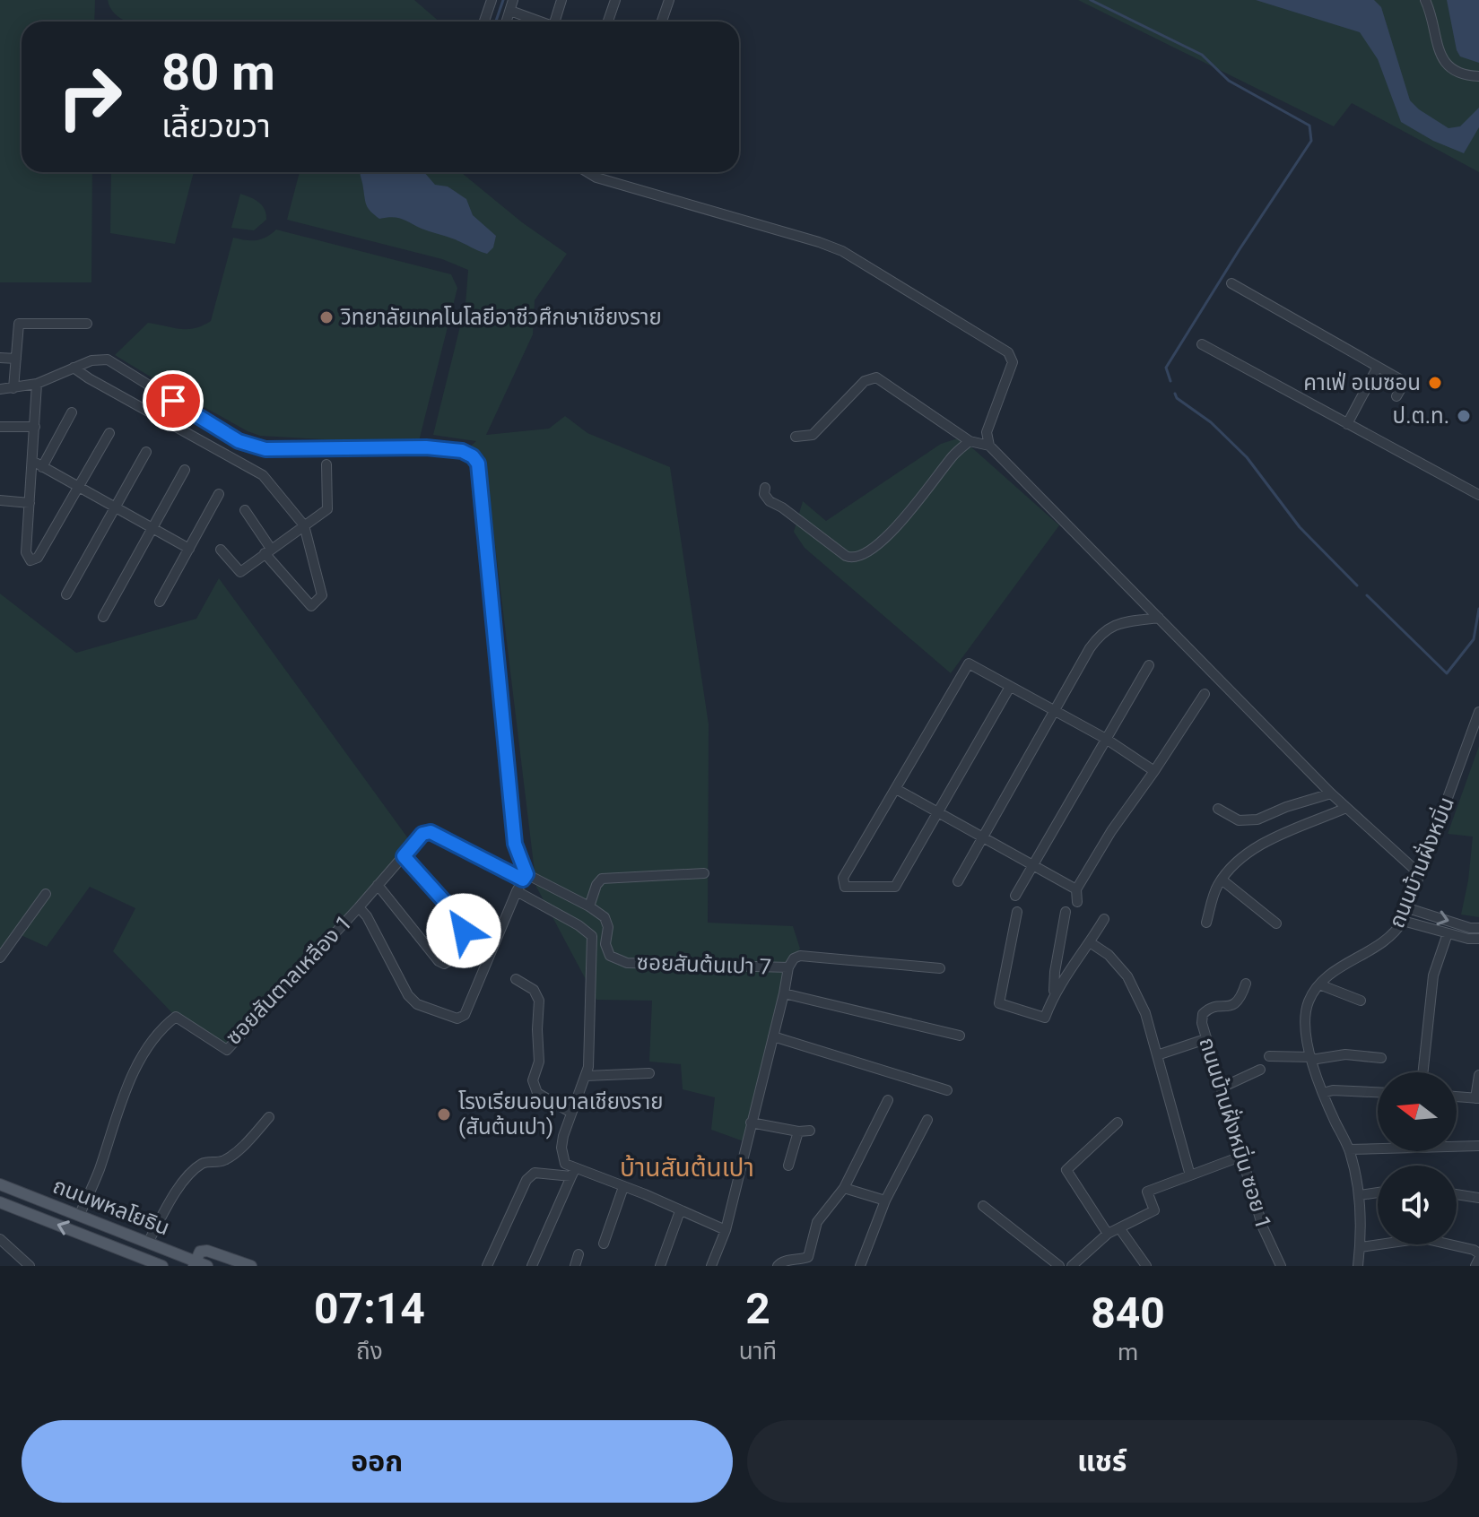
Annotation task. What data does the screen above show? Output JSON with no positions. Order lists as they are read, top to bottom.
{
  "streets": {
    "main road": ["ถนนพหลโยธิน"],
    "street": [
      "ถนนบ้านฝั่งหมิ่น",
      "ซอยสันต้นเปา 7",
      "ซอยสันตาลเหลือง 1",
      "ถนนบ้านฝั่งหมิ่น ซอย 1"
    ]
  },
  "crossings": [
    ["ซอยสันต้นเปา 7", "ซอยสันตาลเหลือง 1"],
    ["ซอยสันตาลเหลือง 1", "ถนนพหลโยธิน"]
  ],
  "districts": ["บ้านสันต้นเปา"],
  "places": [
    "วิทยาลัยเทคโนโลยีอาชีวศึกษาเชียงราย",
    "คาเฟ่ อเมซอน",
    "ป.ต.ท.",
    "โรงเรียนอนุบาลเชียงราย (สันต้นเปา)"
  ],
  "north": "left",
  "page": {
    "turn": ["80 m", "เลี้ยวขวา"],
    "eta": [
      "07:14",
      "ถึง",
      "2",
      "นาที",
      "840",
      "m"
    ],
    "buttons": ["ออก", "แชร์"]
  }
}
